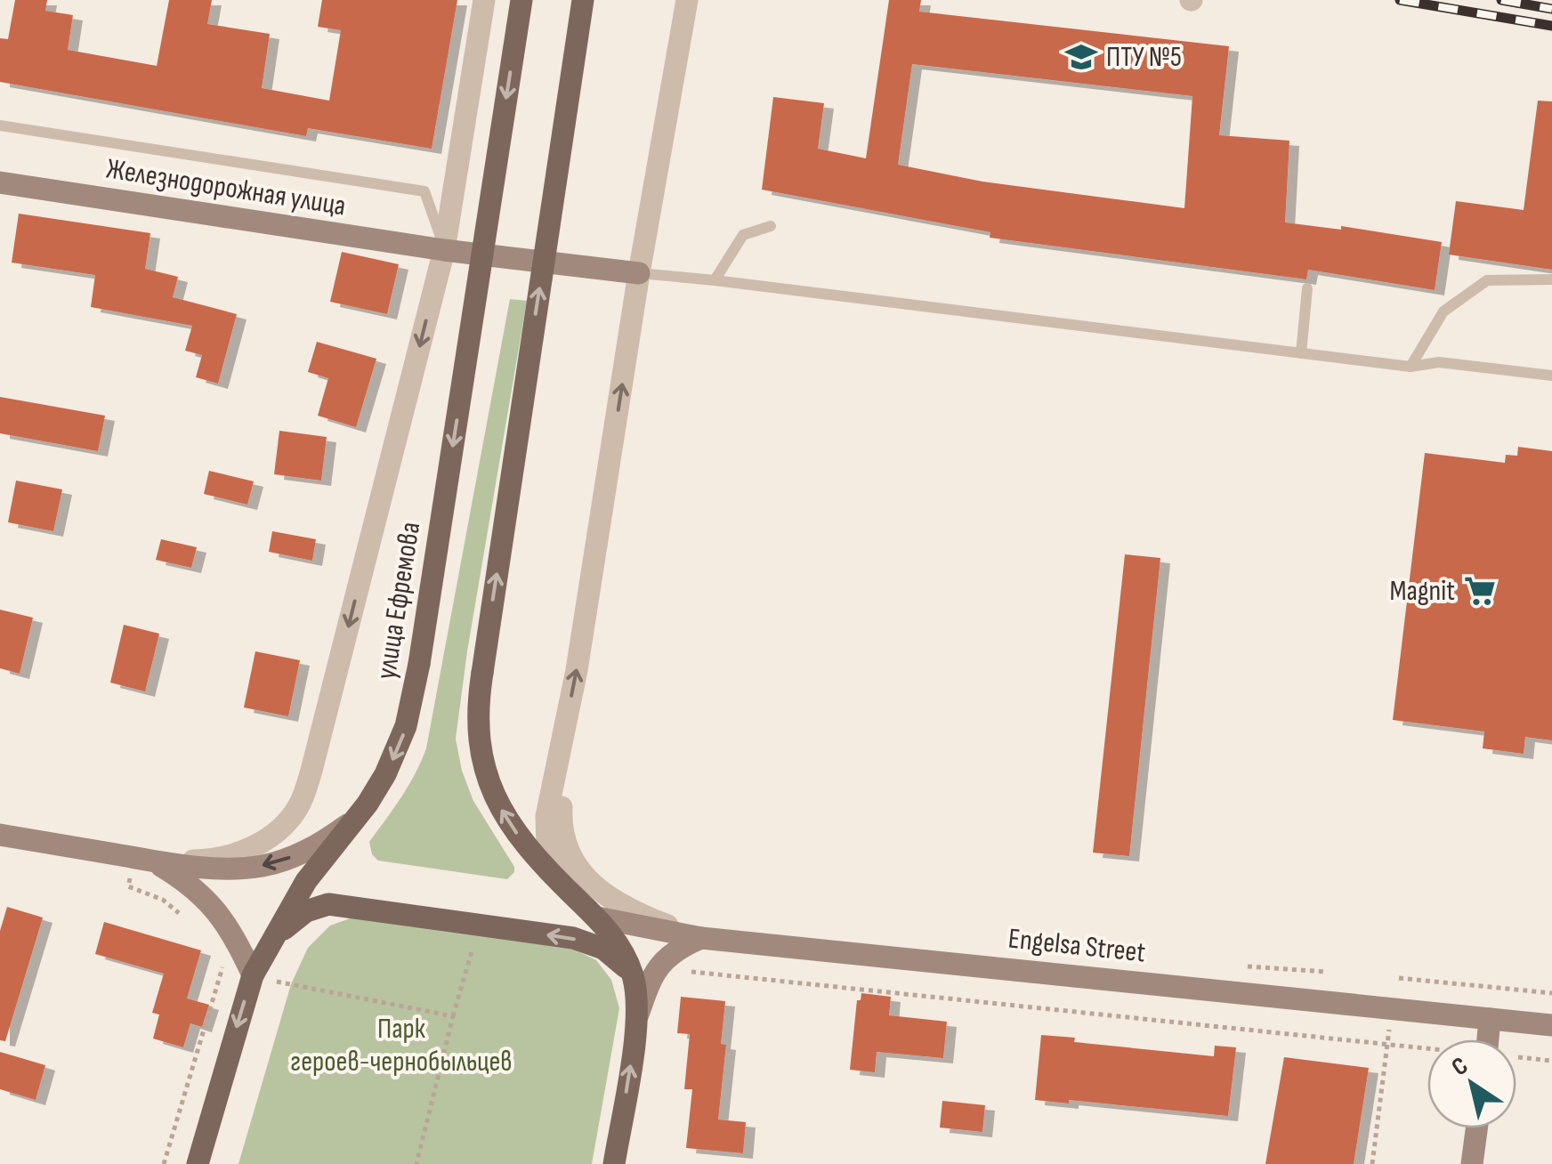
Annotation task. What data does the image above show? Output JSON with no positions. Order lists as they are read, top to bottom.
{
  "streets": {
    "main road": ["улица Ефремова"],
    "street": ["Железнодорожная улица", "Engelsa Street"]
  },
  "crossings": [
    ["Железнодорожная улица", "улица Ефремова"]
  ],
  "parks": ["Парк героев-чернобыльцев"],
  "places": {
    "school or university": ["ПТУ №5"],
    "supermarket": ["Magnit"]
  },
  "north": "top left"
}
